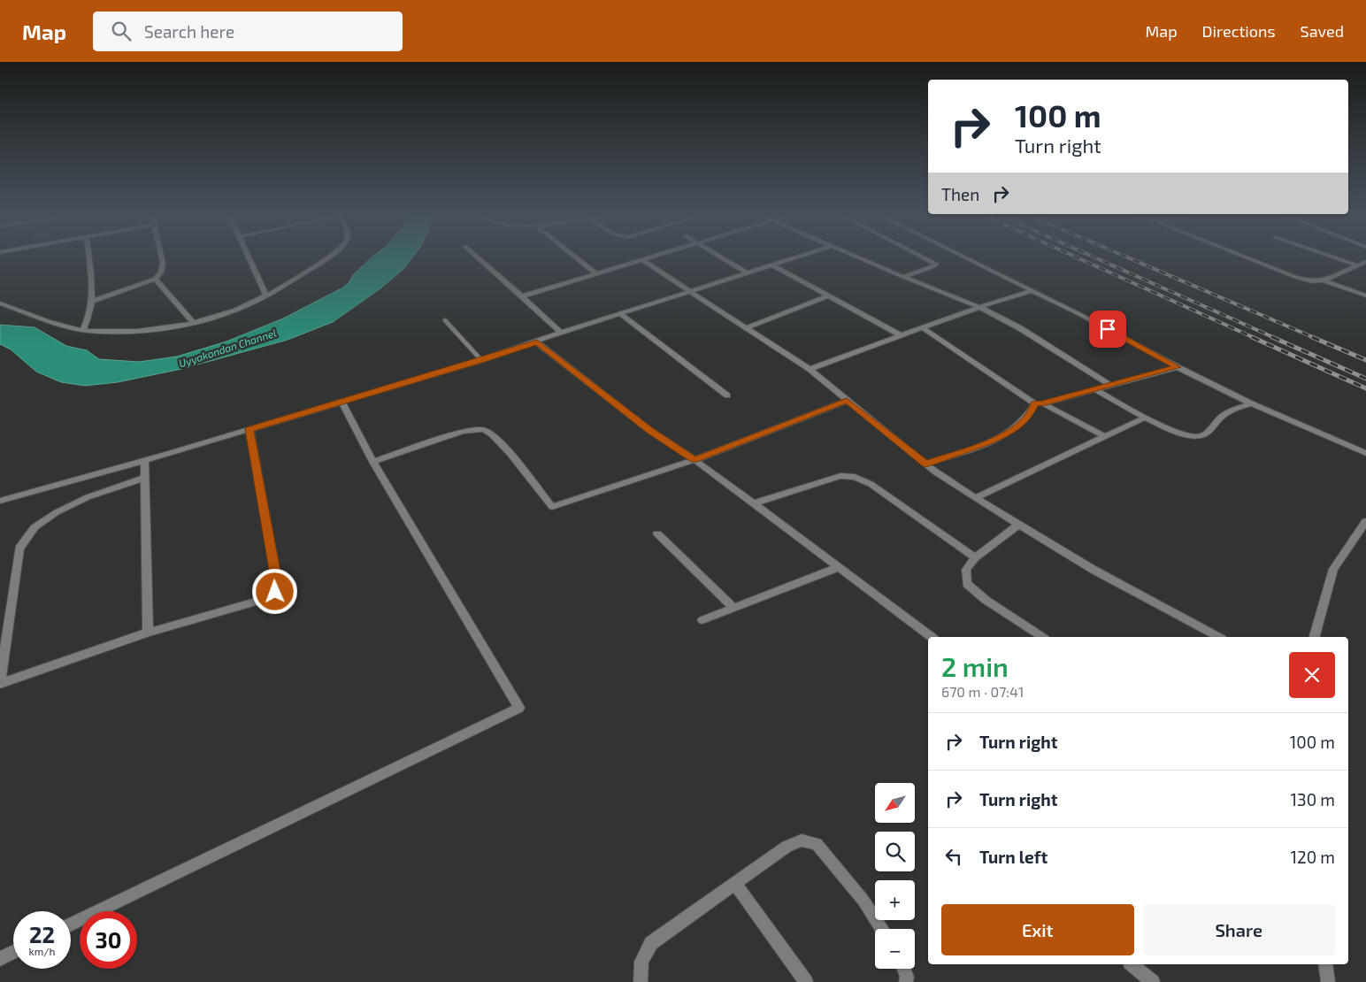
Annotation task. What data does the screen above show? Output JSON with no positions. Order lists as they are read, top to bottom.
{
  "water": ["Uyyakondan Channel"],
  "north": "bottom left",
  "page": {
    "header": "Map",
    "search": "Search here",
    "nav": ["Map", "Directions", "Saved"],
    "turn": ["100 m", "Turn right"],
    "then": "Then",
    "heading": ["2 min", "670 m · 07:41"],
    "list": [
      {
        "name": "Turn right",
        "value": "100 m"
      },
      {
        "name": "Turn right",
        "value": "130 m"
      },
      {
        "name": "Turn left",
        "value": "120 m"
      }
    ],
    "map_buttons": ["+", "−"],
    "buttons": ["Exit", "Share"],
    "speed": "22 km/h",
    "limit": "30"
  }
}
